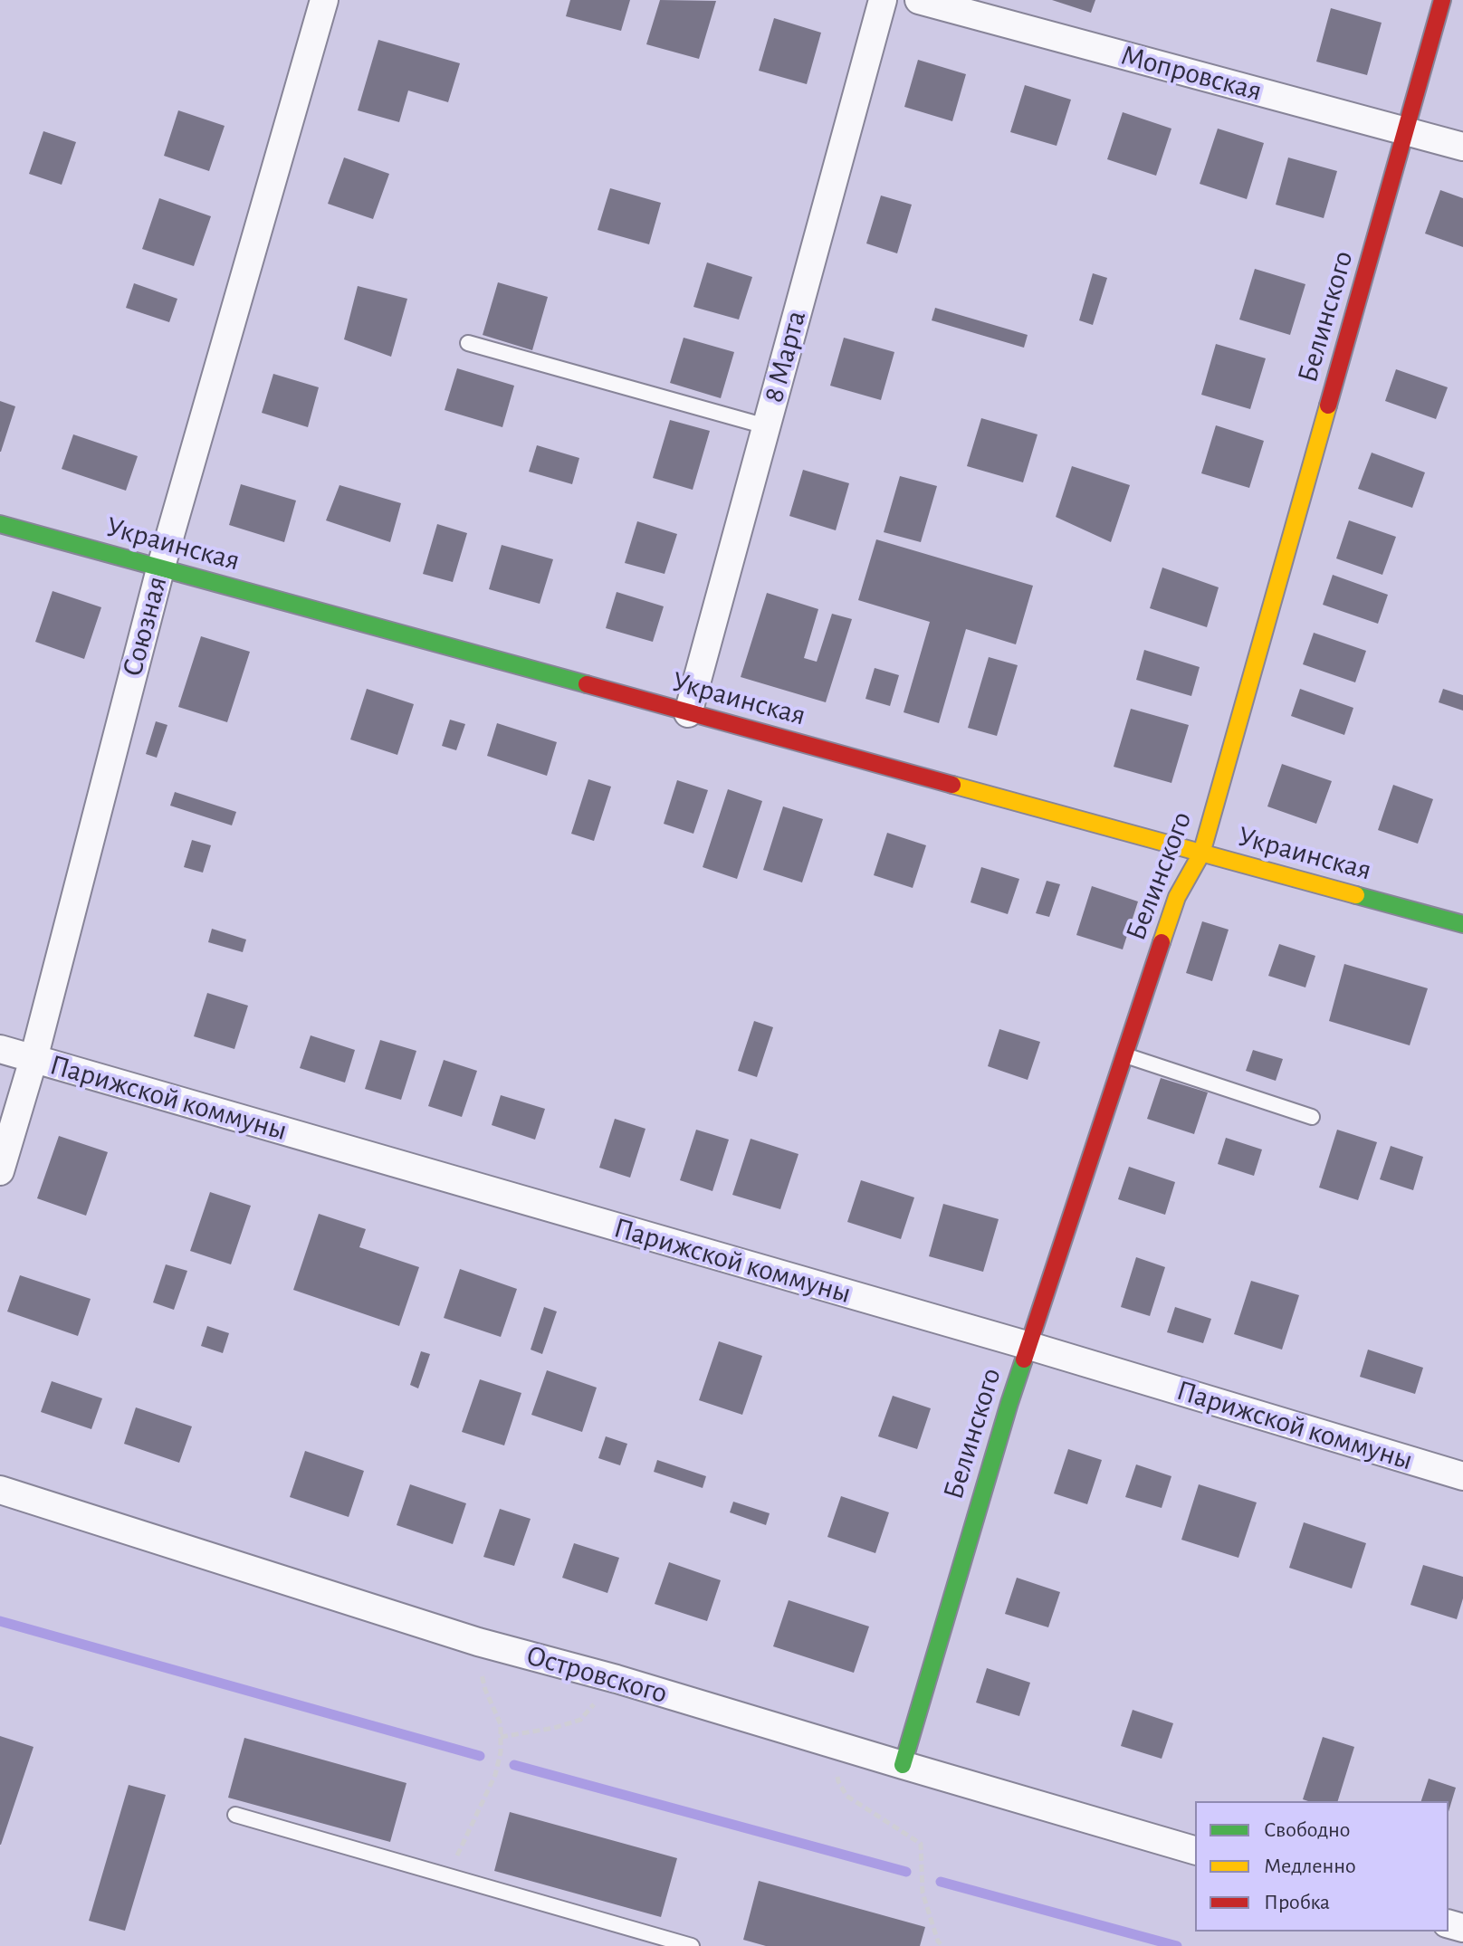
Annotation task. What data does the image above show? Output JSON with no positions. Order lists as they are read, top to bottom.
{
  "streets": {
    "street": [
      "Мопровская",
      "Белинского",
      "8 Марта",
      "Украинская",
      "Союзная",
      "Парижской коммуны",
      "Островского"
    ]
  },
  "crossings": [
    ["Мопровская", "Белинского"],
    ["Белинского", "Украинская"],
    ["Белинского", "Парижской коммуны"],
    ["Белинского", "Островского"],
    ["8 Марта", "Украинская"],
    ["Украинская", "Союзная"],
    ["Союзная", "Парижской коммуны"]
  ],
  "legend": ["Свободно", "Медленно", "Пробка"]
}
